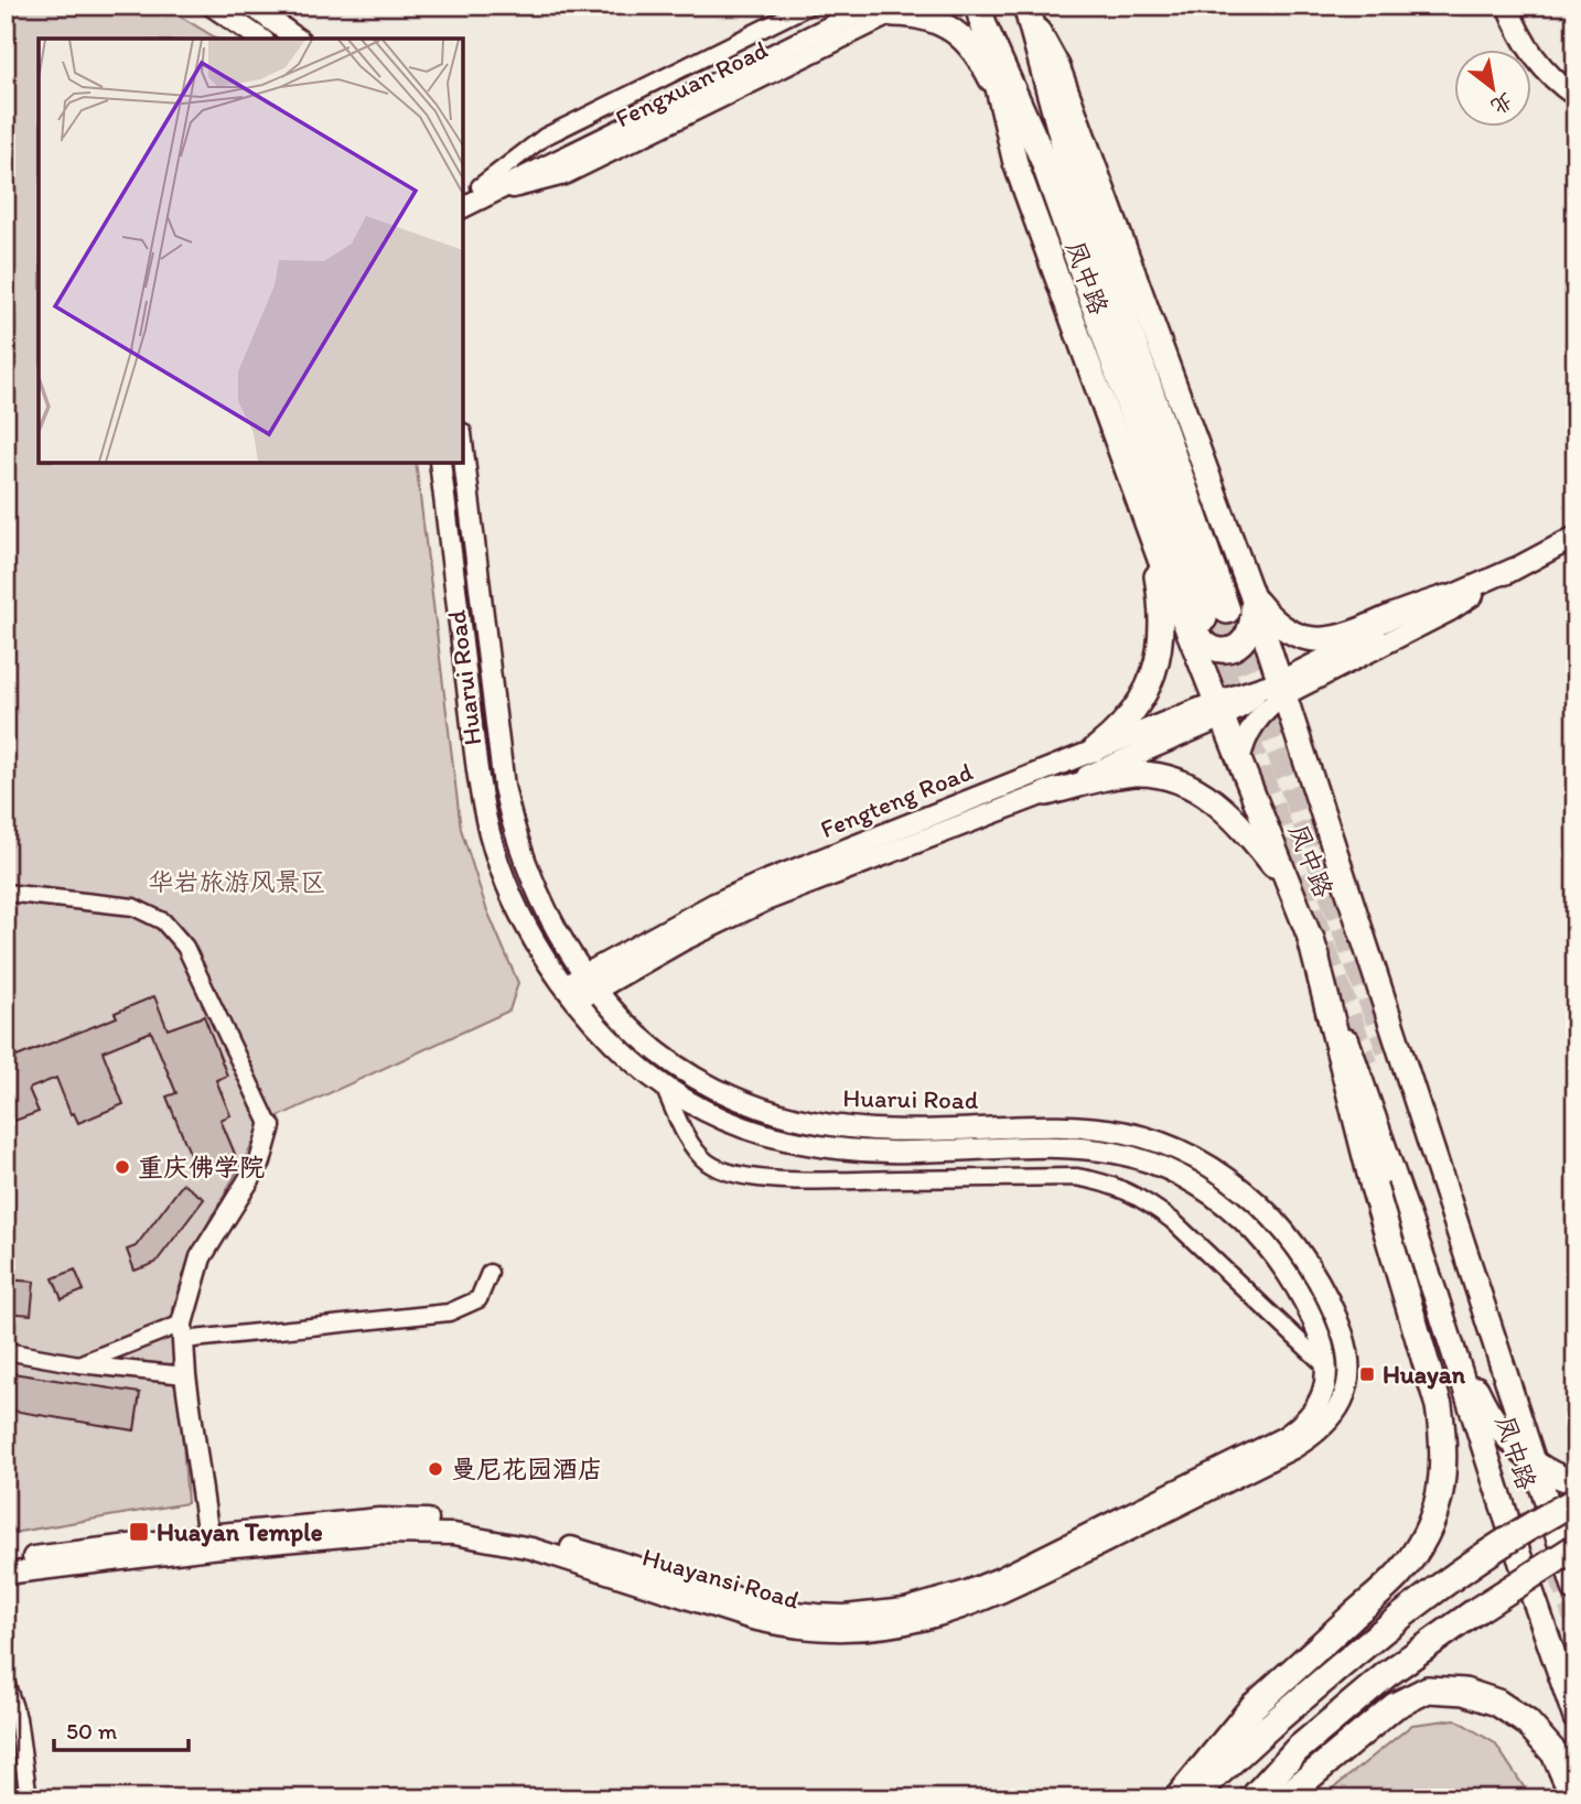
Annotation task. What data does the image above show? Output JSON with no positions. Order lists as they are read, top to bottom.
{
  "streets": {
    "main road": ["凤中路"],
    "street": [
      "Fengxuan Road",
      "Huarui Road",
      "Fengteng Road",
      "Huayansi Road"
    ]
  },
  "crossings": [
    ["凤中路", "Fengteng Road"],
    ["Huarui Road", "Fengteng Road"],
    ["Huarui Road", "Huayansi Road"]
  ],
  "parks": ["华岩旅游风景区"],
  "places": {
    "other": ["重庆佛学院", "曼尼花园酒店"],
    "transit": ["Huayan", "Huayan Temple"]
  },
  "scale_bar": "50 m",
  "north": "bottom right"
}
